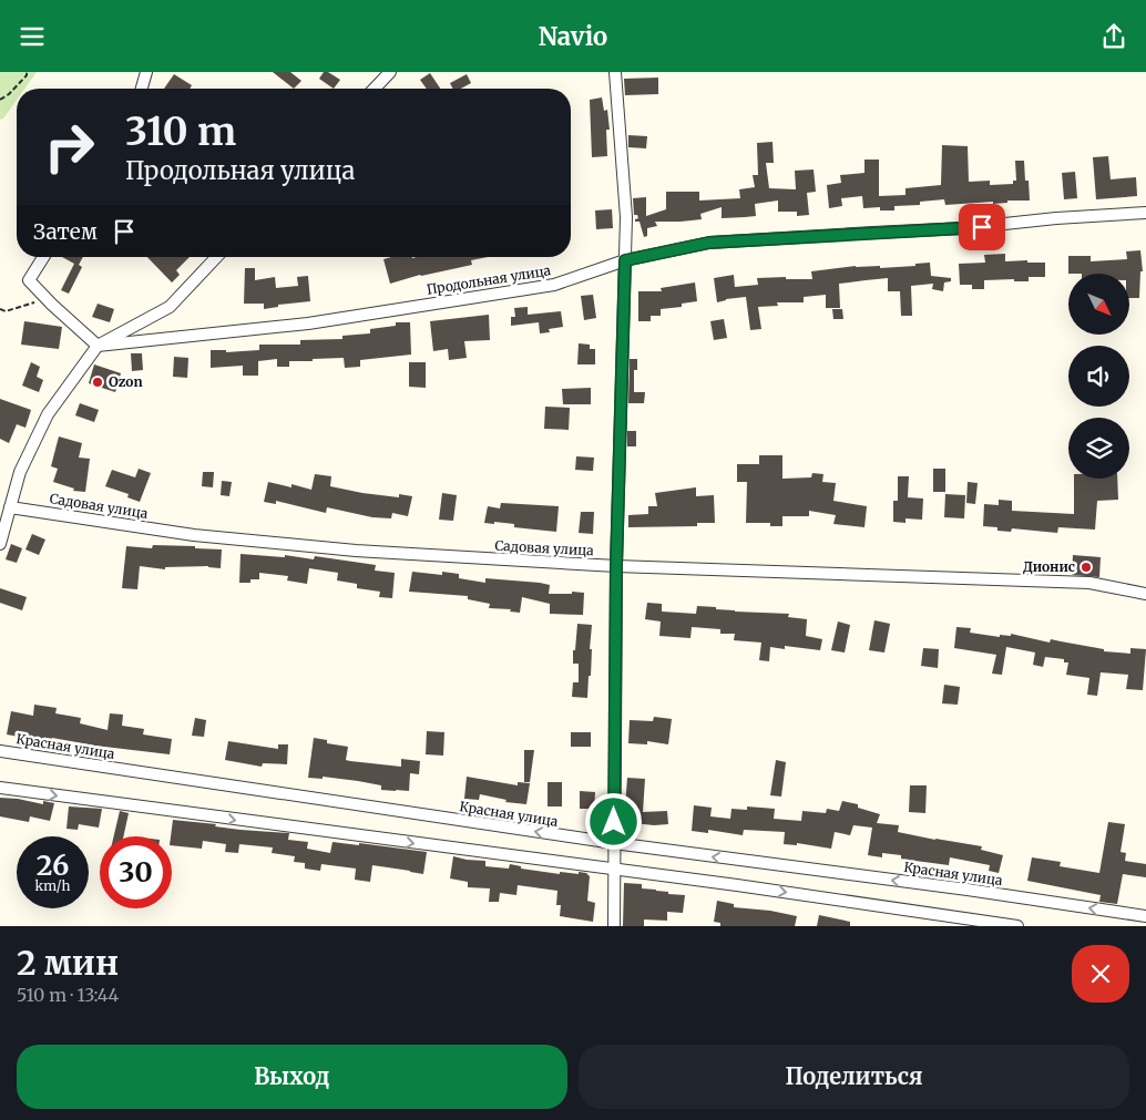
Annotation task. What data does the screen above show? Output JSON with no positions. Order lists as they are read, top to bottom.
{
  "streets": {
    "street": ["Продольная улица", "Садовая улица", "Красная улица"]
  },
  "places": ["Ozon", "Дионис"],
  "north": "bottom right",
  "page": {
    "header": "Navio",
    "turn": ["310 m", "Продольная улица"],
    "then": "Затем",
    "speed": "26 km/h",
    "limit": "30",
    "heading": ["2 мин", "510 m · 13:44"],
    "buttons": ["Выход", "Поделиться"]
  }
}
